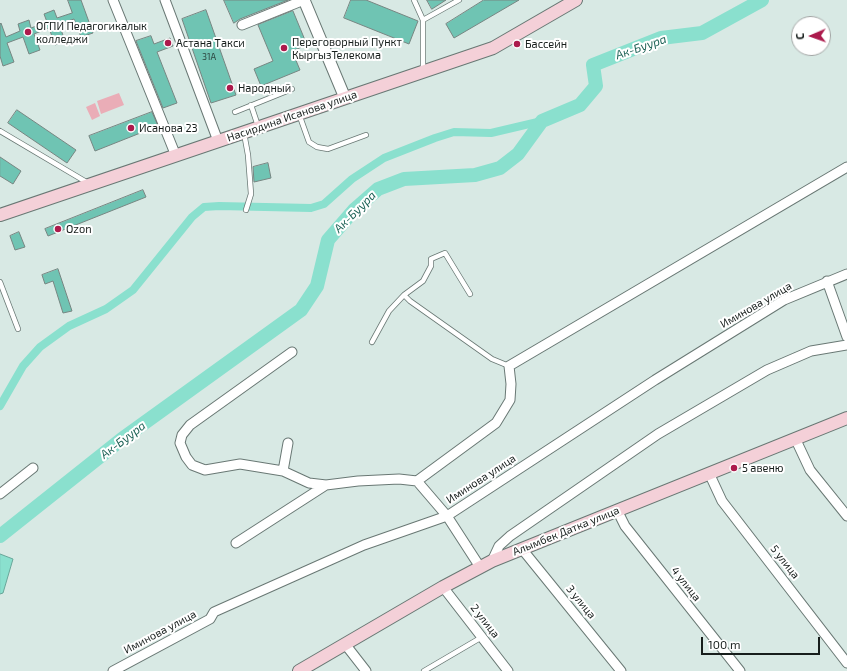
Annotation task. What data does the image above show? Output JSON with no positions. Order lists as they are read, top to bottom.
{
  "streets": {
    "main road": ["Насирдина Исанова улица", "Алымбек Датка улица"],
    "street": [
      "Иминова улица",
      "5 улица",
      "4 улица",
      "3 улица",
      "2 улица"
    ]
  },
  "crossings": [
    ["Алымбек Датка улица", "5 улица"],
    ["Алымбек Датка улица", "4 улица"],
    ["Алымбек Датка улица", "3 улица"],
    ["Алымбек Датка улица", "2 улица"]
  ],
  "water": ["Ак-Буура"],
  "places": [
    "ОГПИ Педагогикалык колледжи",
    "Астана Такси",
    "Бассейн",
    "Переговорный Пункт КыргызТелекома",
    "Народный",
    "Исанова 23",
    "Ozon",
    "5 авеню"
  ],
  "house_numbers": ["31А"],
  "scale_bar": "100 m",
  "north": "left"
}
